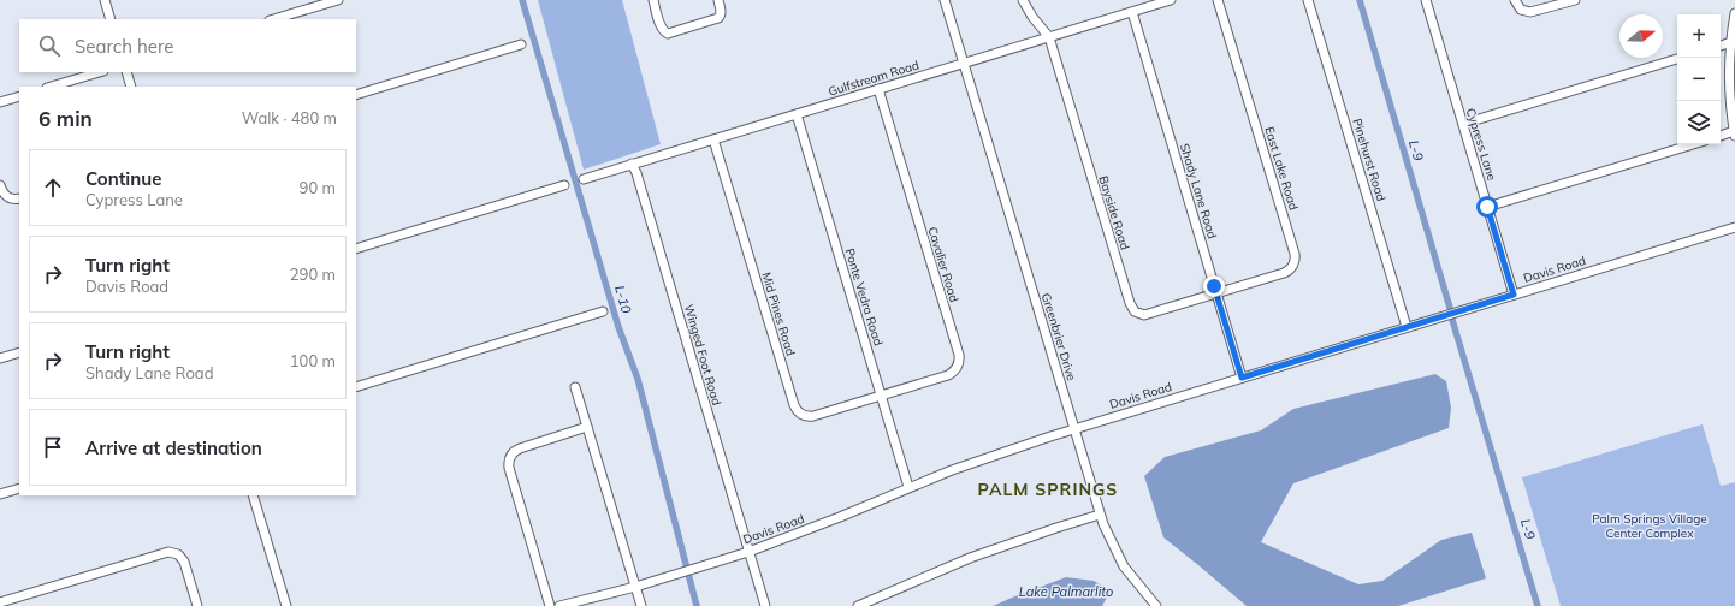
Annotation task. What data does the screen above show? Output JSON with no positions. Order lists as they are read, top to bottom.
{
  "streets": {
    "street": [
      "Gulfstream Road",
      "Cypress Lane",
      "Pinehurst Road",
      "East Lake Road",
      "Shady Lane Road",
      "Bayside Road",
      "Cavalier Road",
      "Davis Road",
      "Ponte Vedra Road",
      "Mid Pines Road",
      "Greenbrier Drive",
      "Winged Foot Road"
    ]
  },
  "crossings": [
    ["Gulfstream Road", "Shady Lane Road"],
    ["Gulfstream Road", "Bayside Road"],
    ["Gulfstream Road", "Cavalier Road"],
    ["Gulfstream Road", "Ponte Vedra Road"],
    ["Gulfstream Road", "Mid Pines Road"],
    ["Gulfstream Road", "Greenbrier Drive"],
    ["Gulfstream Road", "Winged Foot Road"],
    ["Cypress Lane", "Davis Road"],
    ["Pinehurst Road", "Davis Road"],
    ["East Lake Road", "Shady Lane Road"],
    ["East Lake Road", "Bayside Road"],
    ["Shady Lane Road", "Bayside Road"],
    ["Shady Lane Road", "Davis Road"],
    ["Cavalier Road", "Ponte Vedra Road"],
    ["Cavalier Road", "Mid Pines Road"],
    ["Davis Road", "Ponte Vedra Road"],
    ["Davis Road", "Greenbrier Drive"],
    ["Davis Road", "Winged Foot Road"],
    ["Ponte Vedra Road", "Mid Pines Road"]
  ],
  "districts": ["PALM SPRINGS"],
  "water": ["L-9", "L-10", "Lake Palmarlito"],
  "parks": ["Palm Springs Village Center Complex"],
  "north": "right",
  "page": {
    "map_buttons": ["+", "−"],
    "search": "Search here",
    "heading": ["6 min", "Walk · 480 m"],
    "list": [
      ["Continue", "Cypress Lane", "90 m"],
      ["Turn right", "Davis Road", "290 m"],
      ["Turn right", "Shady Lane Road", "100 m"],
      "Arrive at destination"
    ]
  }
}
